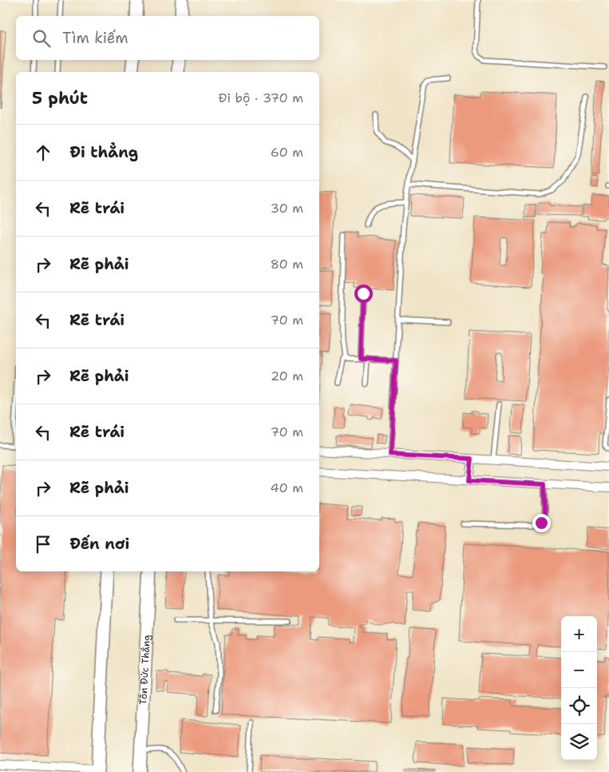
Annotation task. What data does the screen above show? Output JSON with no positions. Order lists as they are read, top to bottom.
{
  "streets": {
    "main road": ["Tôn Đức Thắng"]
  },
  "page": {
    "search": "Tìm kiếm",
    "heading": ["5 phút", "Đi bộ · 370 m"],
    "list": [
      ["Đi thẳng", "60 m"],
      ["Rẽ trái", "30 m"],
      ["Rẽ phải", "80 m"],
      ["Rẽ trái", "70 m"],
      ["Rẽ phải", "20 m"],
      ["Rẽ trái", "70 m"],
      ["Rẽ phải", "40 m"],
      "Đến nơi"
    ],
    "map_buttons": ["+", "−"]
  }
}
